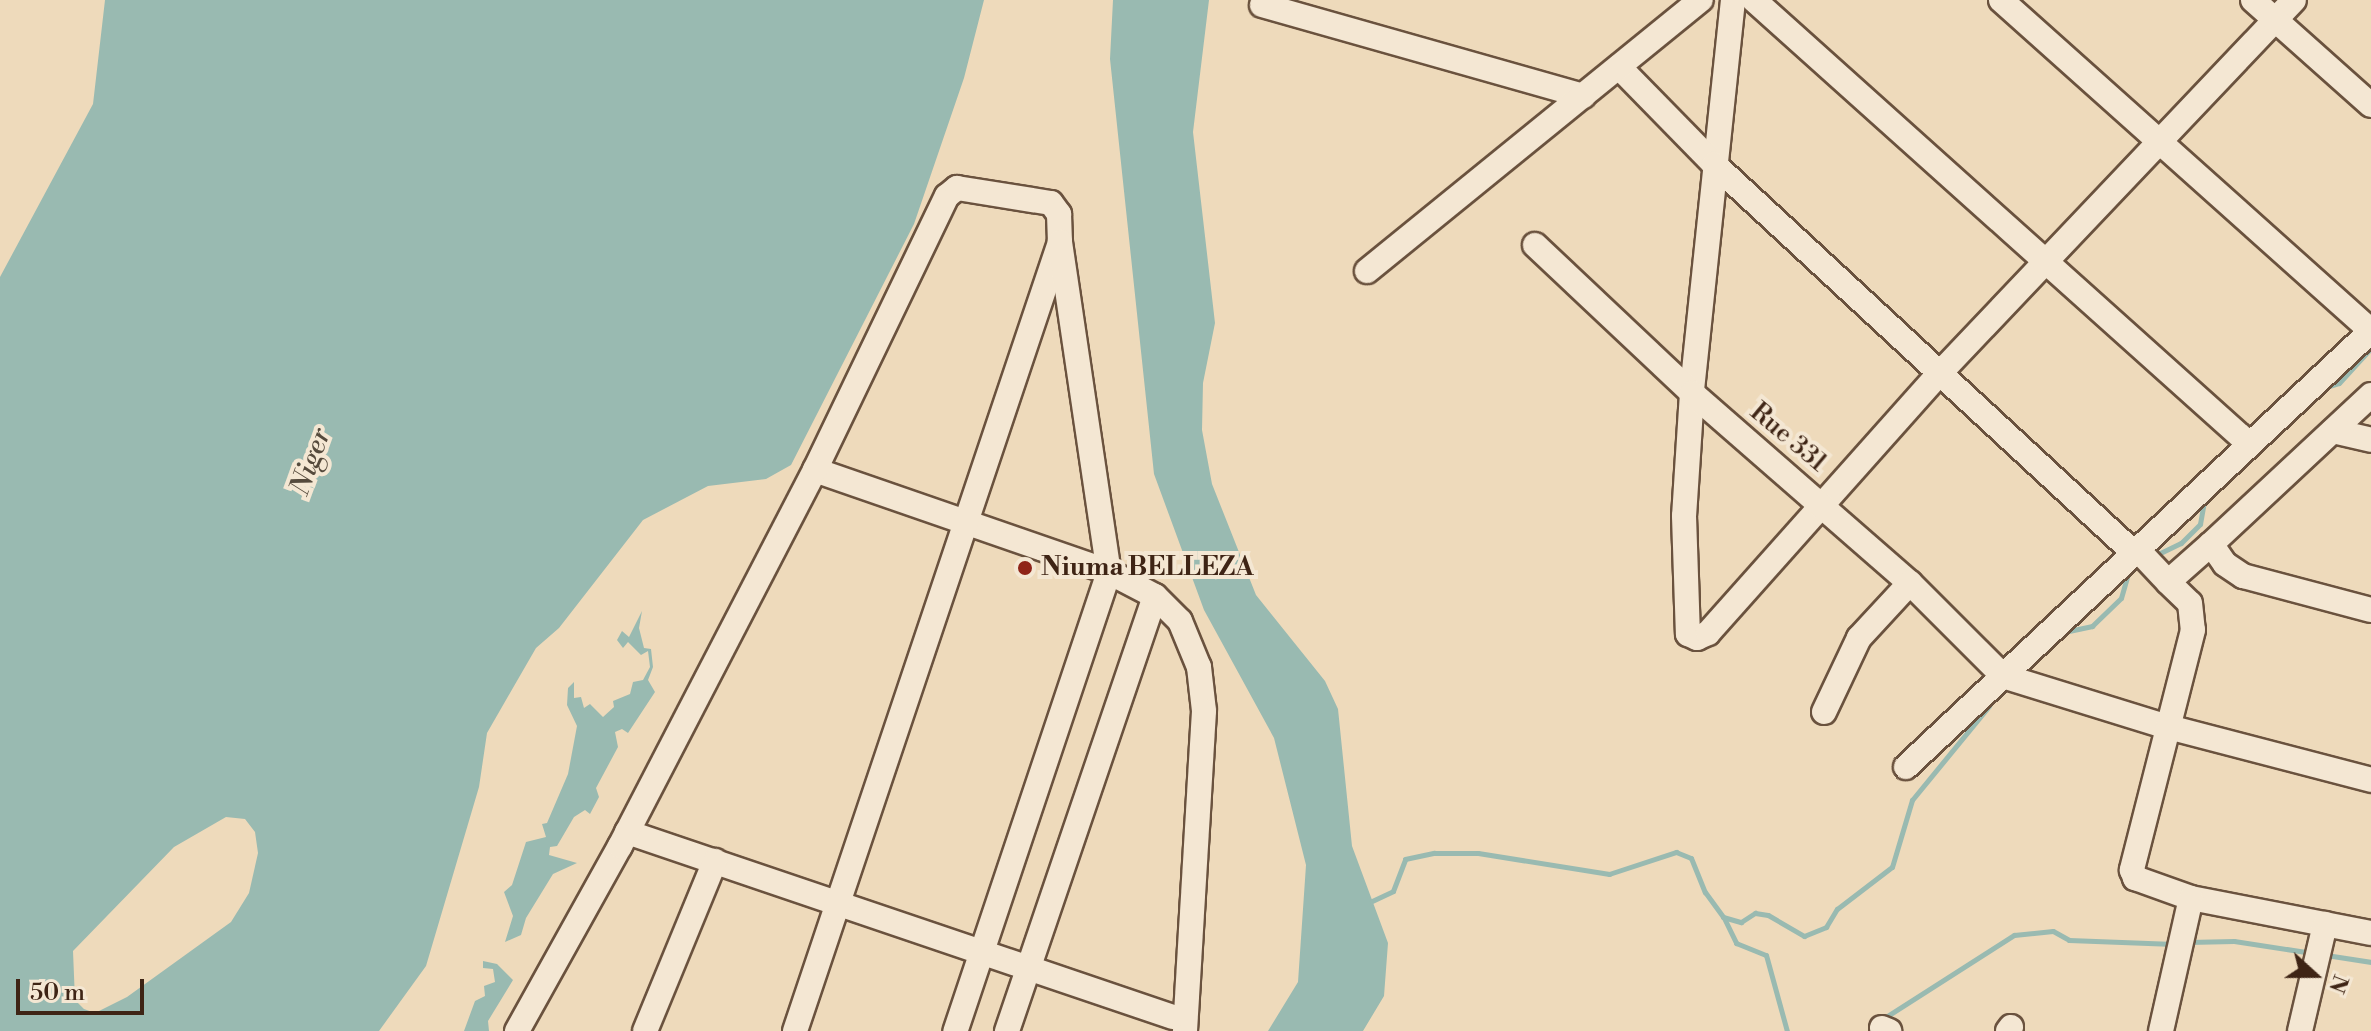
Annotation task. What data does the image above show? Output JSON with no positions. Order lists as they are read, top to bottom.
{
  "streets": {
    "street": ["Rue 331"]
  },
  "water": ["Niger"],
  "places": ["Niuma BELLEZA"],
  "scale_bar": "50 m",
  "north": "right"
}
